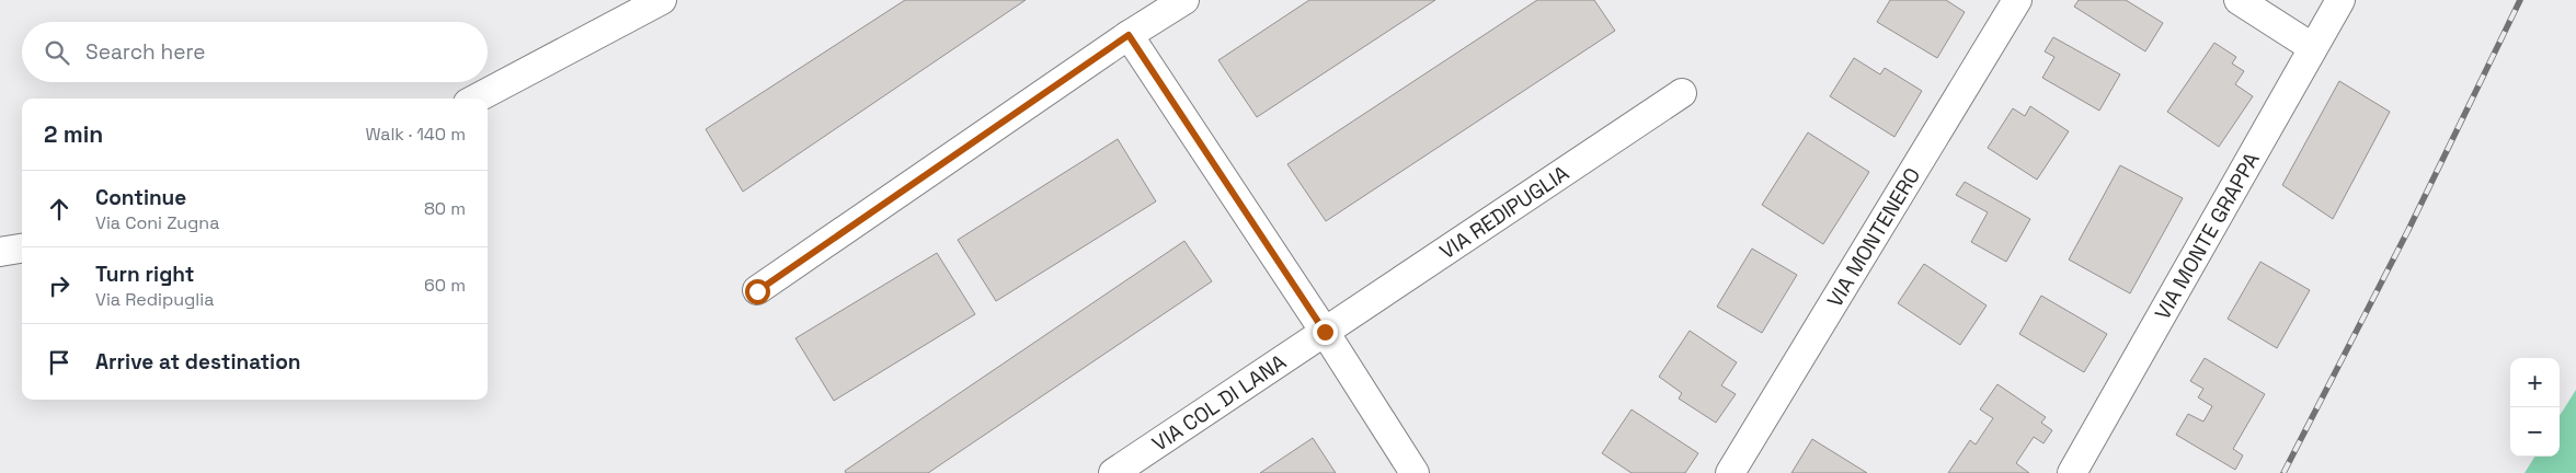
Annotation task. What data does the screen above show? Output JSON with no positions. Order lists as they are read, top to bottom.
{
  "streets": {
    "street": [
      "VIA REDIPUGLIA",
      "VIA MONTENERO",
      "VIA MONTE GRAPPA",
      "VIA COL DI LANA"
    ]
  },
  "crossings": [
    ["VIA REDIPUGLIA", "VIA COL DI LANA"]
  ],
  "page": {
    "search": "Search here",
    "heading": ["2 min", "Walk · 140 m"],
    "list": [
      ["Continue", "Via Coni Zugna", "80 m"],
      ["Turn right", "Via Redipuglia", "60 m"],
      "Arrive at destination"
    ],
    "map_buttons": ["+", "−"]
  }
}
